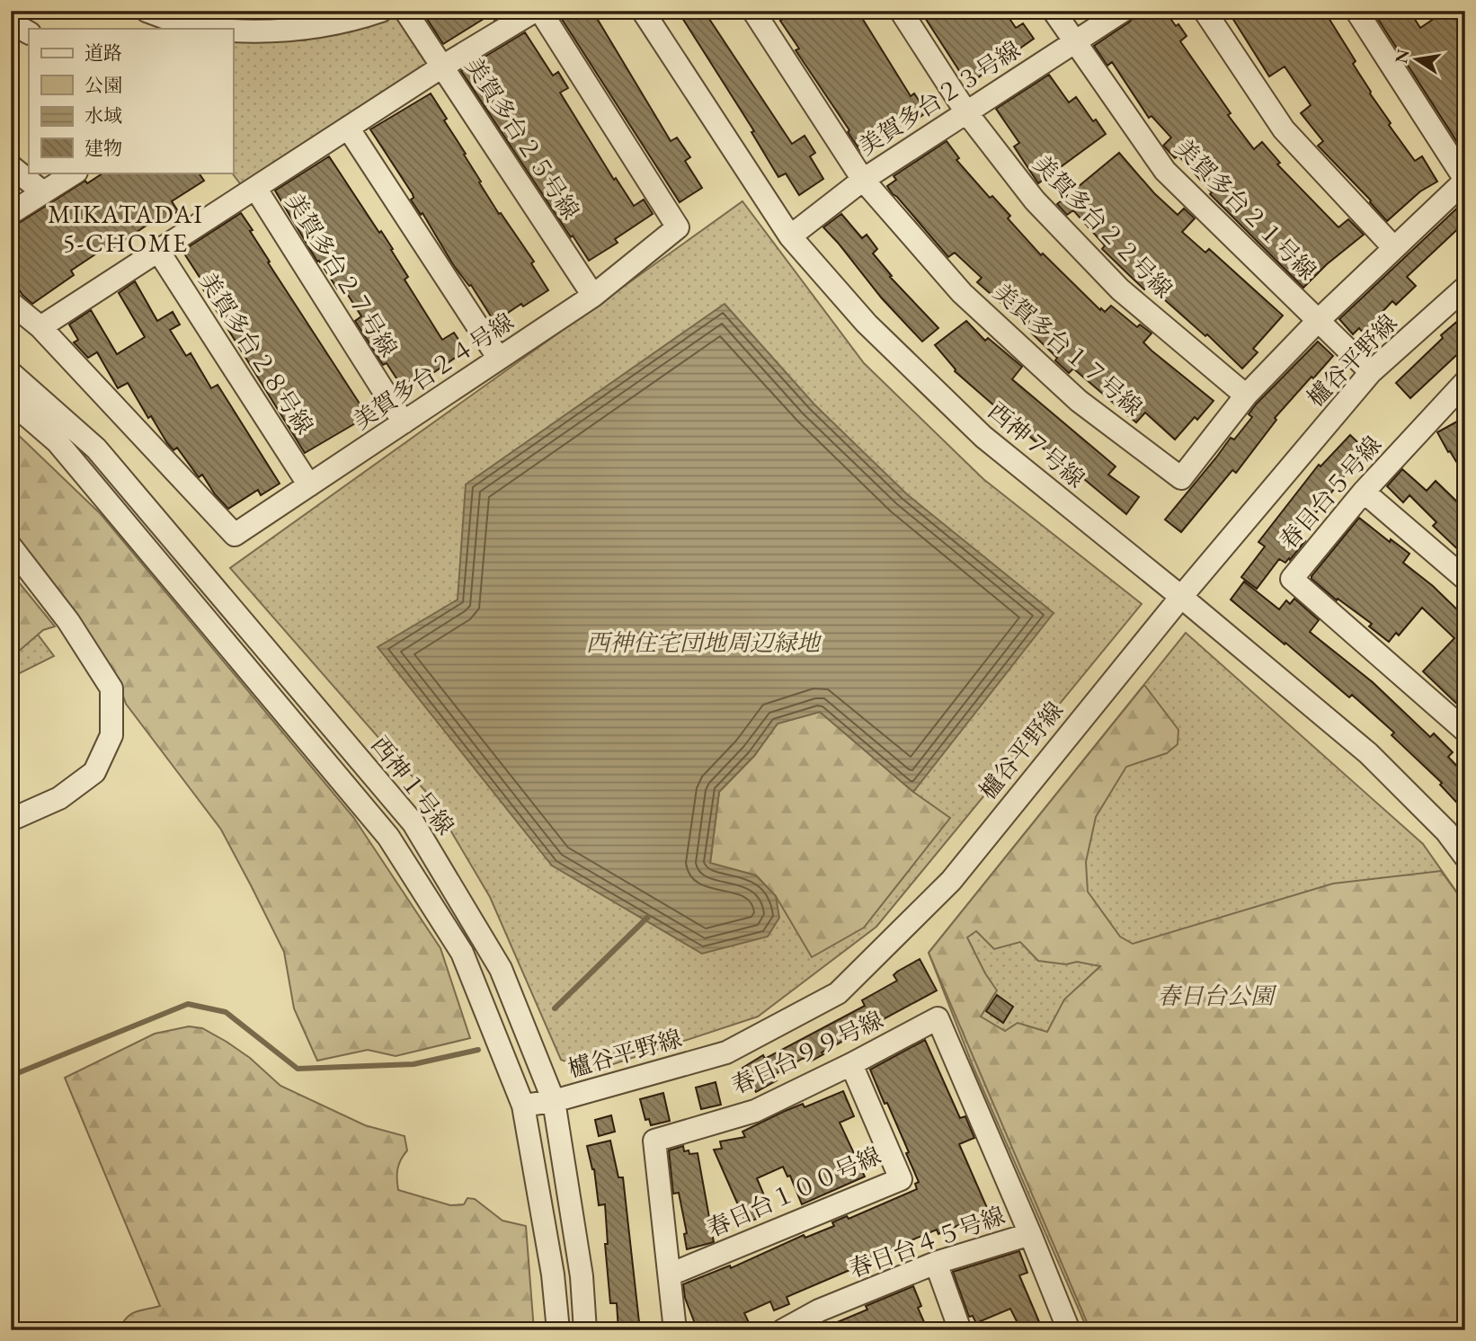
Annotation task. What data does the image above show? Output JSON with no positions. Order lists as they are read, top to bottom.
{
  "streets": {
    "street": [
      "美賀多台２３号線",
      "美賀多台２５号線",
      "美賀多台２１号線",
      "美賀多台２２号線",
      "美賀多台２７号線",
      "美賀多台１７号線",
      "美賀多台２８号線",
      "櫨谷平野線",
      "美賀多台２４号線",
      "西神７号線",
      "春日台５号線",
      "西神１号線",
      "春日台９９号線",
      "春日台１００号線",
      "春日台４５号線"
    ]
  },
  "crossings": [
    ["美賀多台２３号線", "美賀多台２１号線"],
    ["美賀多台２３号線", "美賀多台２２号線"],
    ["美賀多台２３号線", "美賀多台１７号線"],
    ["美賀多台２３号線", "西神７号線"],
    ["美賀多台２５号線", "美賀多台２４号線"],
    ["美賀多台２１号線", "美賀多台１７号線"],
    ["美賀多台２１号線", "櫨谷平野線"],
    ["美賀多台２２号線", "美賀多台１７号線"],
    ["美賀多台２７号線", "美賀多台２４号線"],
    ["美賀多台２８号線", "美賀多台２４号線"],
    ["櫨谷平野線", "西神７号線"],
    ["櫨谷平野線", "西神１号線"],
    ["春日台９９号線", "春日台１００号線"],
    ["春日台９９号線", "春日台４５号線"]
  ],
  "districts": ["MIKATADAI 5-CHOME"],
  "parks": ["西神住宅団地周辺緑地", "春日台公園"],
  "legend": [
    "道路",
    "公園",
    "水域",
    "建物"
  ],
  "north": "left"
}
